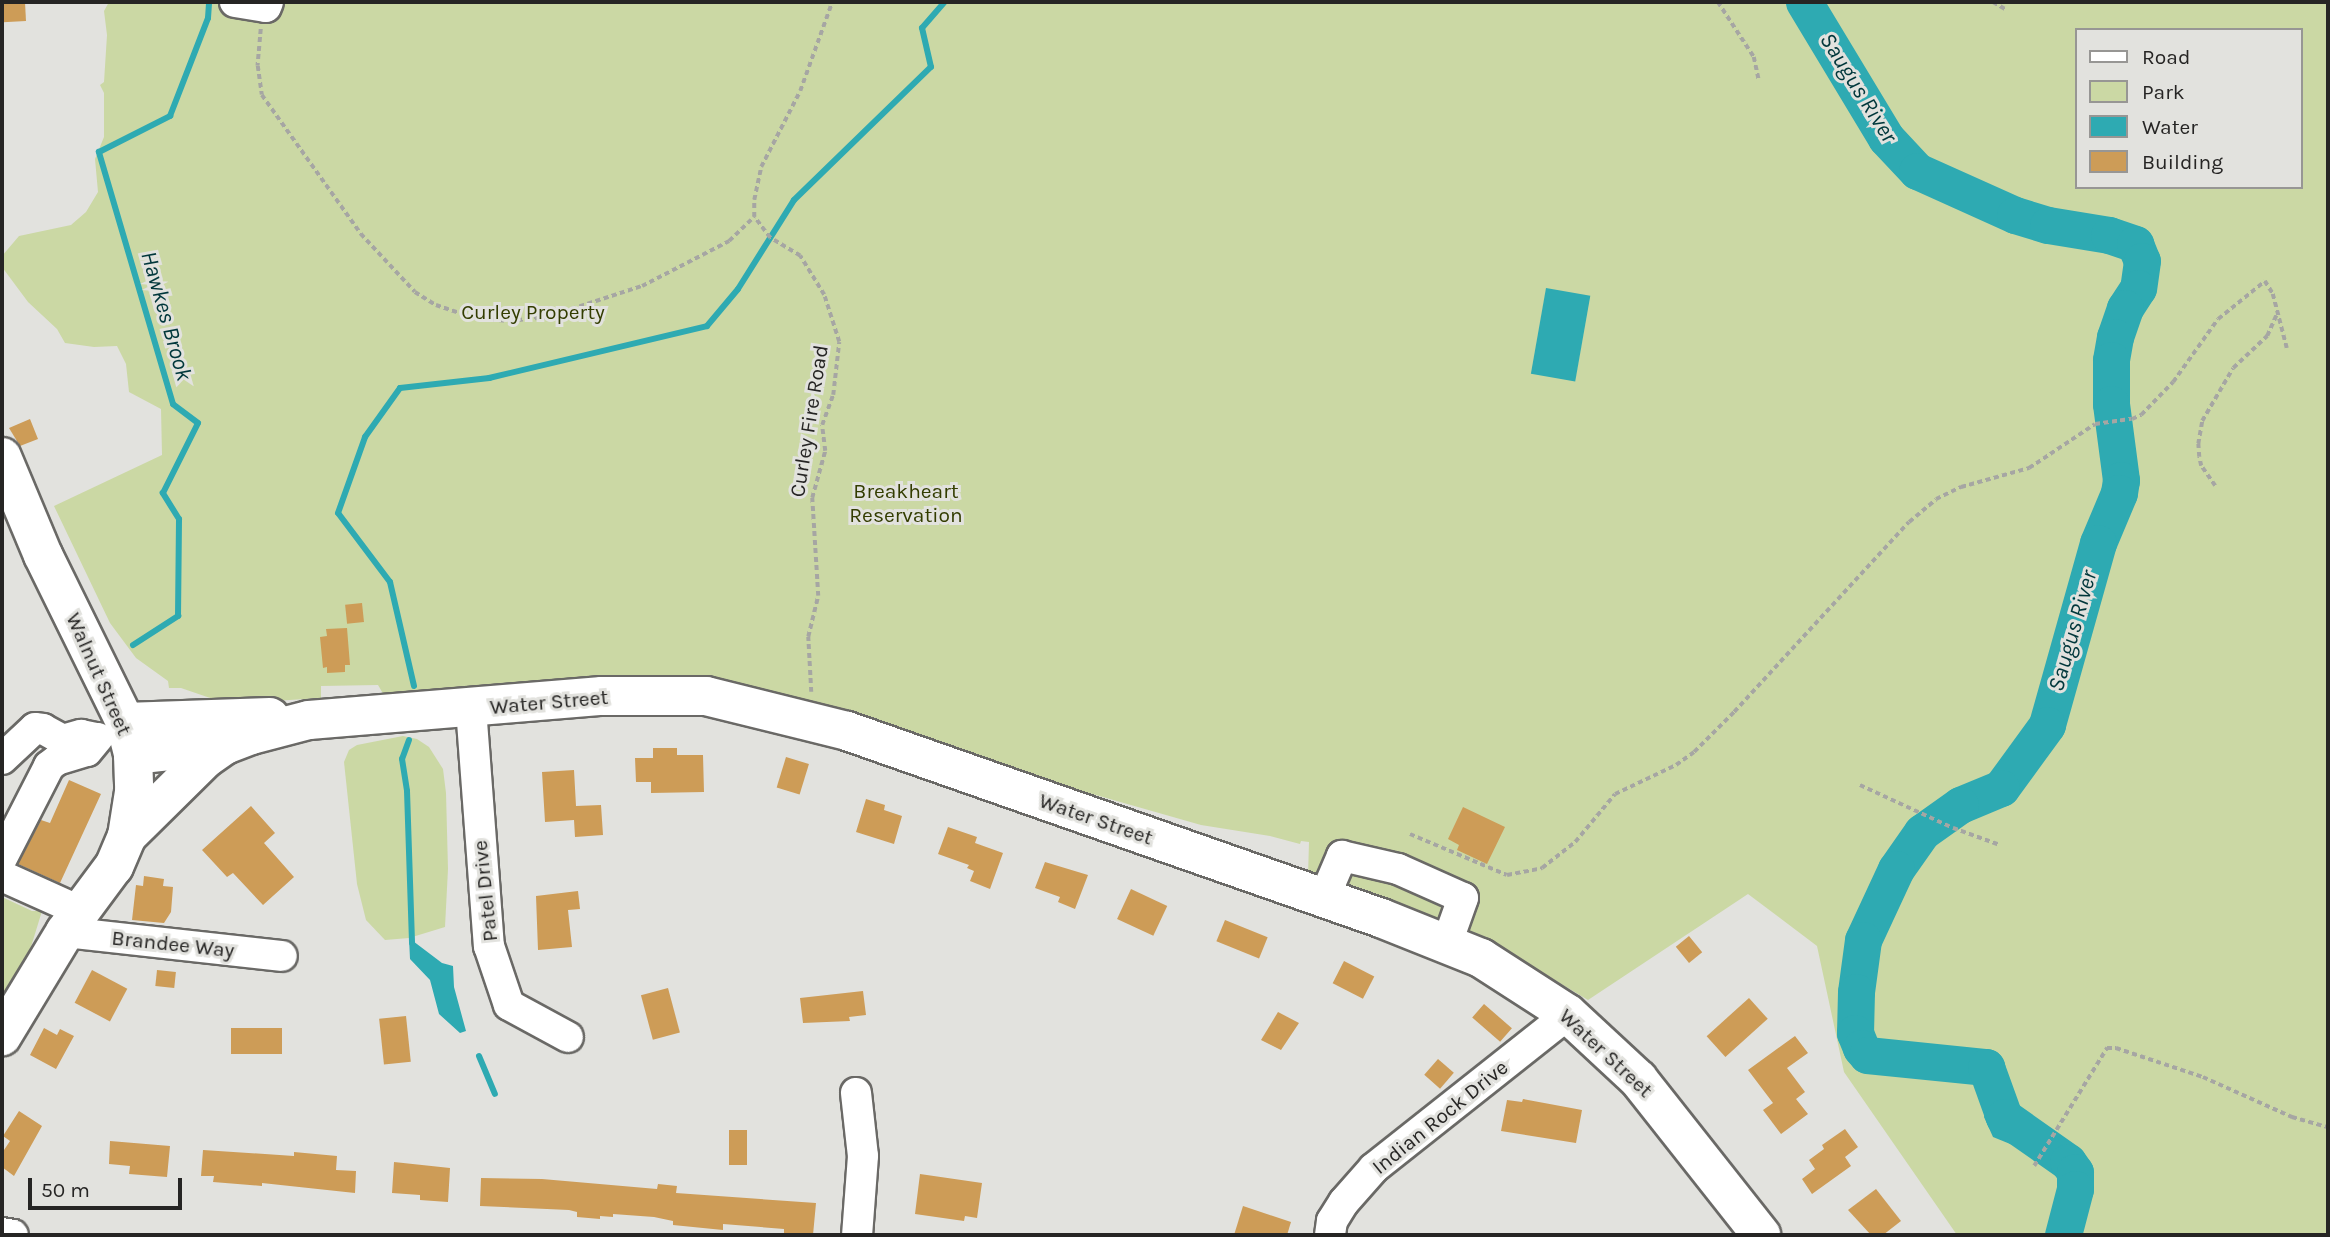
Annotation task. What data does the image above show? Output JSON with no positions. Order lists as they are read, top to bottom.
{
  "streets": {
    "main road": ["Walnut Street", "Water Street"],
    "street": ["Patel Drive", "Brandee Way", "Indian Rock Drive"],
    "path": ["Curley Fire Road"]
  },
  "crossings": [
    ["Curley Fire Road", "Water Street"],
    ["Walnut Street", "Water Street"],
    ["Walnut Street", "Brandee Way"],
    ["Water Street", "Patel Drive"],
    ["Water Street", "Indian Rock Drive"]
  ],
  "water": ["Saugus River", "Hawkes Brook"],
  "parks": ["Curley Property", "Breakheart Reservation"],
  "legend": [
    "Road",
    "Park",
    "Water",
    "Building"
  ],
  "scale_bar": "50 m"
}
